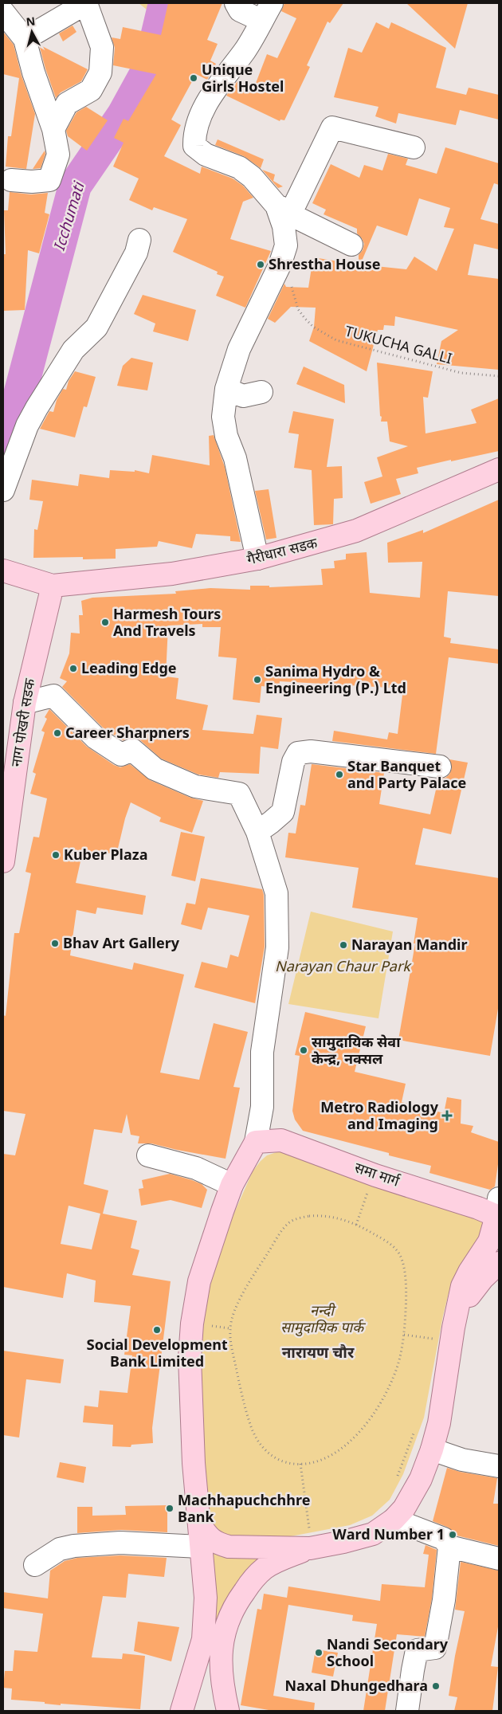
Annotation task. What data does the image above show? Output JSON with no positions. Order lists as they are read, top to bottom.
{
  "streets": {
    "main road": ["गैरीधारा सडक", "नाग पोखरी सडक", "समा मार्ग"],
    "path": ["TUKUCHA GALLI"]
  },
  "crossings": [
    ["गैरीधारा सडक", "नाग पोखरी सडक"]
  ],
  "districts": ["नारायण चौर"],
  "water": ["Icchumati"],
  "parks": ["Narayan Chaur Park", "नन्दी सामुदायिक पार्क"],
  "places": {
    "other": [
      "Unique Girls Hostel",
      "Shrestha House",
      "Harmesh Tours And Travels",
      "Leading Edge",
      "Sanima Hydro & Engineering (P.) Ltd",
      "Career Sharpners",
      "Star Banquet and Party Palace",
      "Kuber Plaza",
      "Bhav Art Gallery",
      "Narayan Mandir",
      "सामुदायिक सेवा केन्द्र, नक्सल",
      "Social Development Bank Limited",
      "Machhapuchchhre Bank",
      "Ward Number 1",
      "Nandi Secondary School",
      "Naxal Dhungedhara"
    ],
    "health": ["Metro Radiology and Imaging"]
  },
  "north": "top"
}
